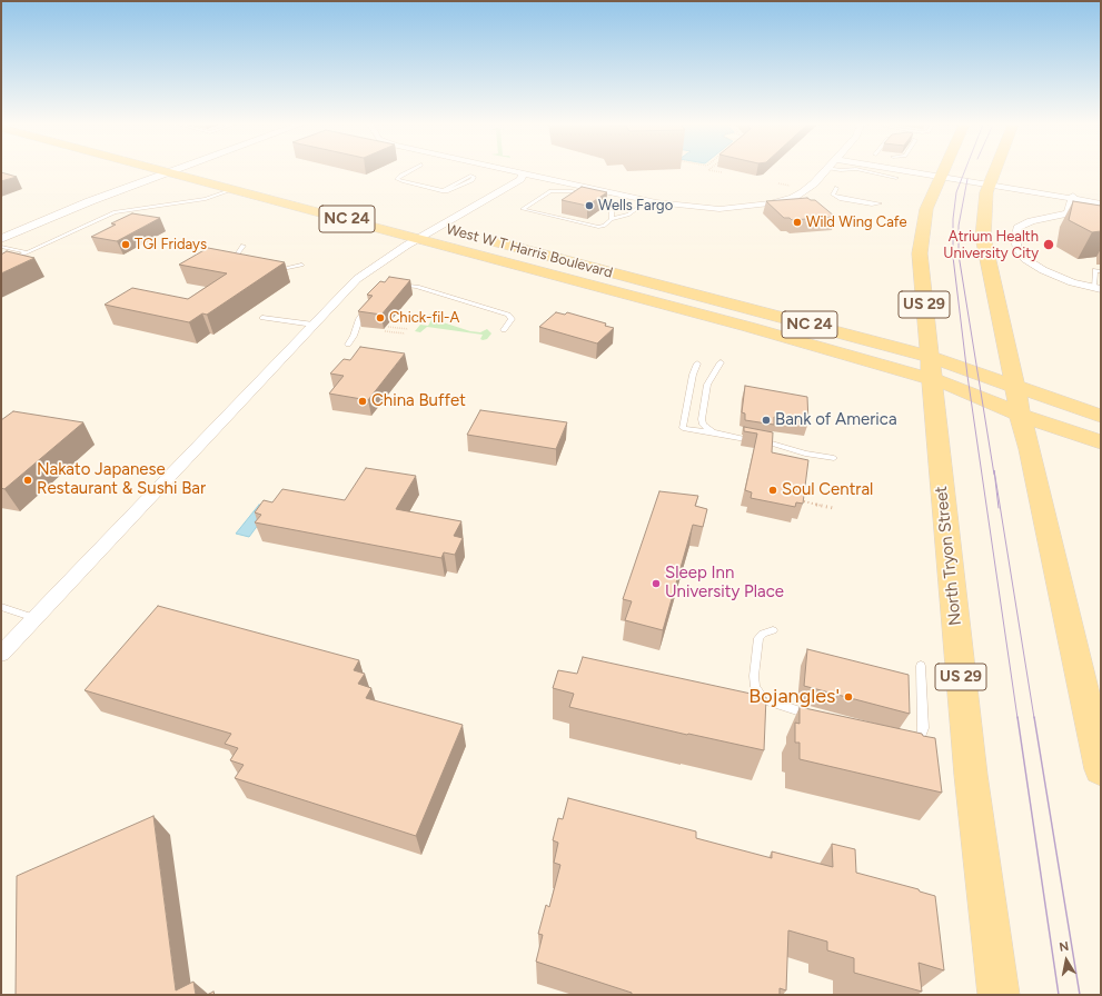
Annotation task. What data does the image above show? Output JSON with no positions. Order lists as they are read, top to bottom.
{
  "streets": {
    "main road": [
      "NC 24",
      "West W T Harris Boulevard",
      "US 29",
      "North Tryon Street"
    ]
  },
  "crossings": [
    ["NC 24", "West W T Harris Boulevard"],
    ["NC 24", "North Tryon Street"],
    ["West W T Harris Boulevard", "North Tryon Street"]
  ],
  "places": [
    "Wells Fargo",
    "Wild Wing Cafe",
    "TGI Fridays",
    "Atrium Health University City",
    "Chick-fil-A",
    "China Buffet",
    "Bank of America",
    "Nakato Japanese Restaurant & Sushi Bar",
    "Soul Central",
    "Sleep Inn University Place",
    "Bojangles'"
  ],
  "north": "top"
}
